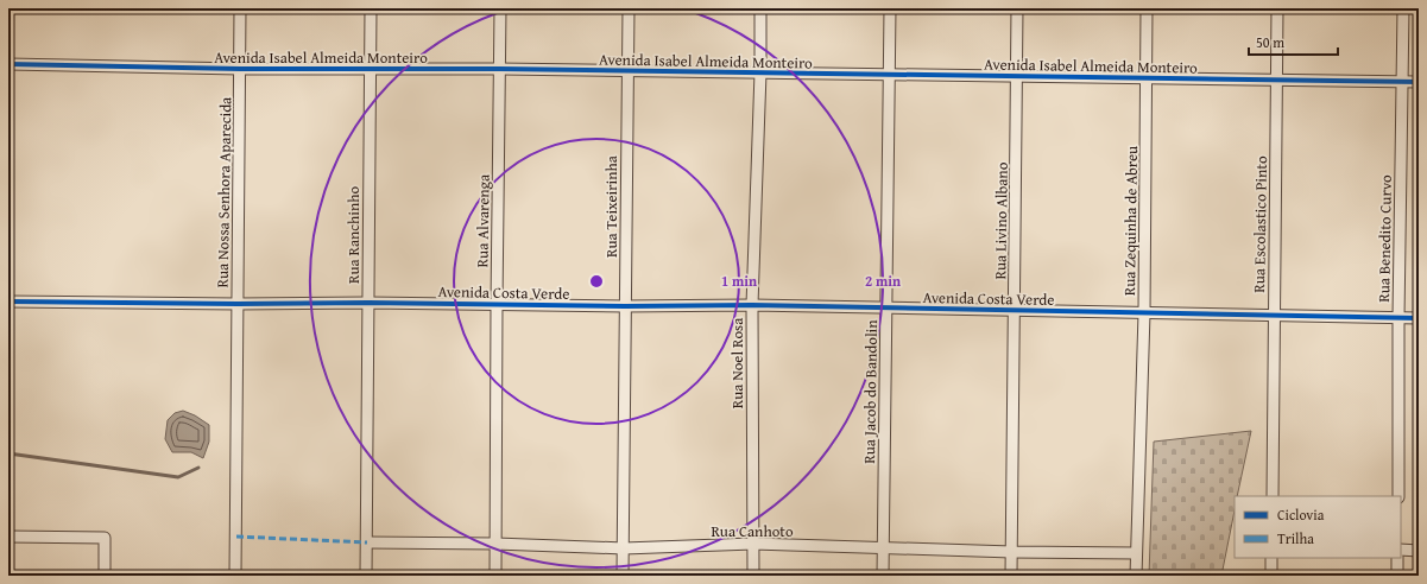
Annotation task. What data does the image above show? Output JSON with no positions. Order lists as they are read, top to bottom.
{
  "streets": {
    "street": [
      "Avenida Isabel Almeida Monteiro",
      "Rua Nossa Senhora Aparecida",
      "Rua Teixeirinha",
      "Rua Alvarenga",
      "Rua Livino Albano",
      "Rua Zequinha de Abreu",
      "Rua Escolastico Pinto",
      "Rua Ranchinho",
      "Rua Benedito Curvo",
      "Avenida Costa Verde",
      "Rua Noel Rosa",
      "Rua Jacob do Bandolin",
      "Rua Canhoto"
    ]
  },
  "crossings": [
    ["Avenida Isabel Almeida Monteiro", "Rua Nossa Senhora Aparecida"],
    ["Avenida Isabel Almeida Monteiro", "Rua Teixeirinha"],
    ["Avenida Isabel Almeida Monteiro", "Rua Alvarenga"],
    ["Avenida Isabel Almeida Monteiro", "Rua Livino Albano"],
    ["Avenida Isabel Almeida Monteiro", "Rua Zequinha de Abreu"],
    ["Avenida Isabel Almeida Monteiro", "Rua Escolastico Pinto"],
    ["Avenida Isabel Almeida Monteiro", "Rua Ranchinho"],
    ["Avenida Isabel Almeida Monteiro", "Rua Benedito Curvo"],
    ["Avenida Isabel Almeida Monteiro", "Rua Noel Rosa"],
    ["Avenida Isabel Almeida Monteiro", "Rua Jacob do Bandolin"],
    ["Rua Nossa Senhora Aparecida", "Avenida Costa Verde"],
    ["Rua Teixeirinha", "Avenida Costa Verde"],
    ["Rua Teixeirinha", "Rua Canhoto"],
    ["Rua Alvarenga", "Avenida Costa Verde"],
    ["Rua Alvarenga", "Rua Canhoto"],
    ["Rua Livino Albano", "Avenida Costa Verde"],
    ["Rua Livino Albano", "Rua Canhoto"],
    ["Rua Zequinha de Abreu", "Avenida Costa Verde"],
    ["Rua Zequinha de Abreu", "Rua Canhoto"],
    ["Rua Escolastico Pinto", "Avenida Costa Verde"],
    ["Rua Ranchinho", "Avenida Costa Verde"],
    ["Rua Ranchinho", "Rua Canhoto"],
    ["Rua Benedito Curvo", "Avenida Costa Verde"],
    ["Avenida Costa Verde", "Rua Noel Rosa"],
    ["Avenida Costa Verde", "Rua Jacob do Bandolin"],
    ["Rua Noel Rosa", "Rua Canhoto"],
    ["Rua Jacob do Bandolin", "Rua Canhoto"]
  ],
  "legend": ["Ciclovia", "Trilha"],
  "scale_bar": "50 m",
  "rings": ["1 min", "2 min"]
}
